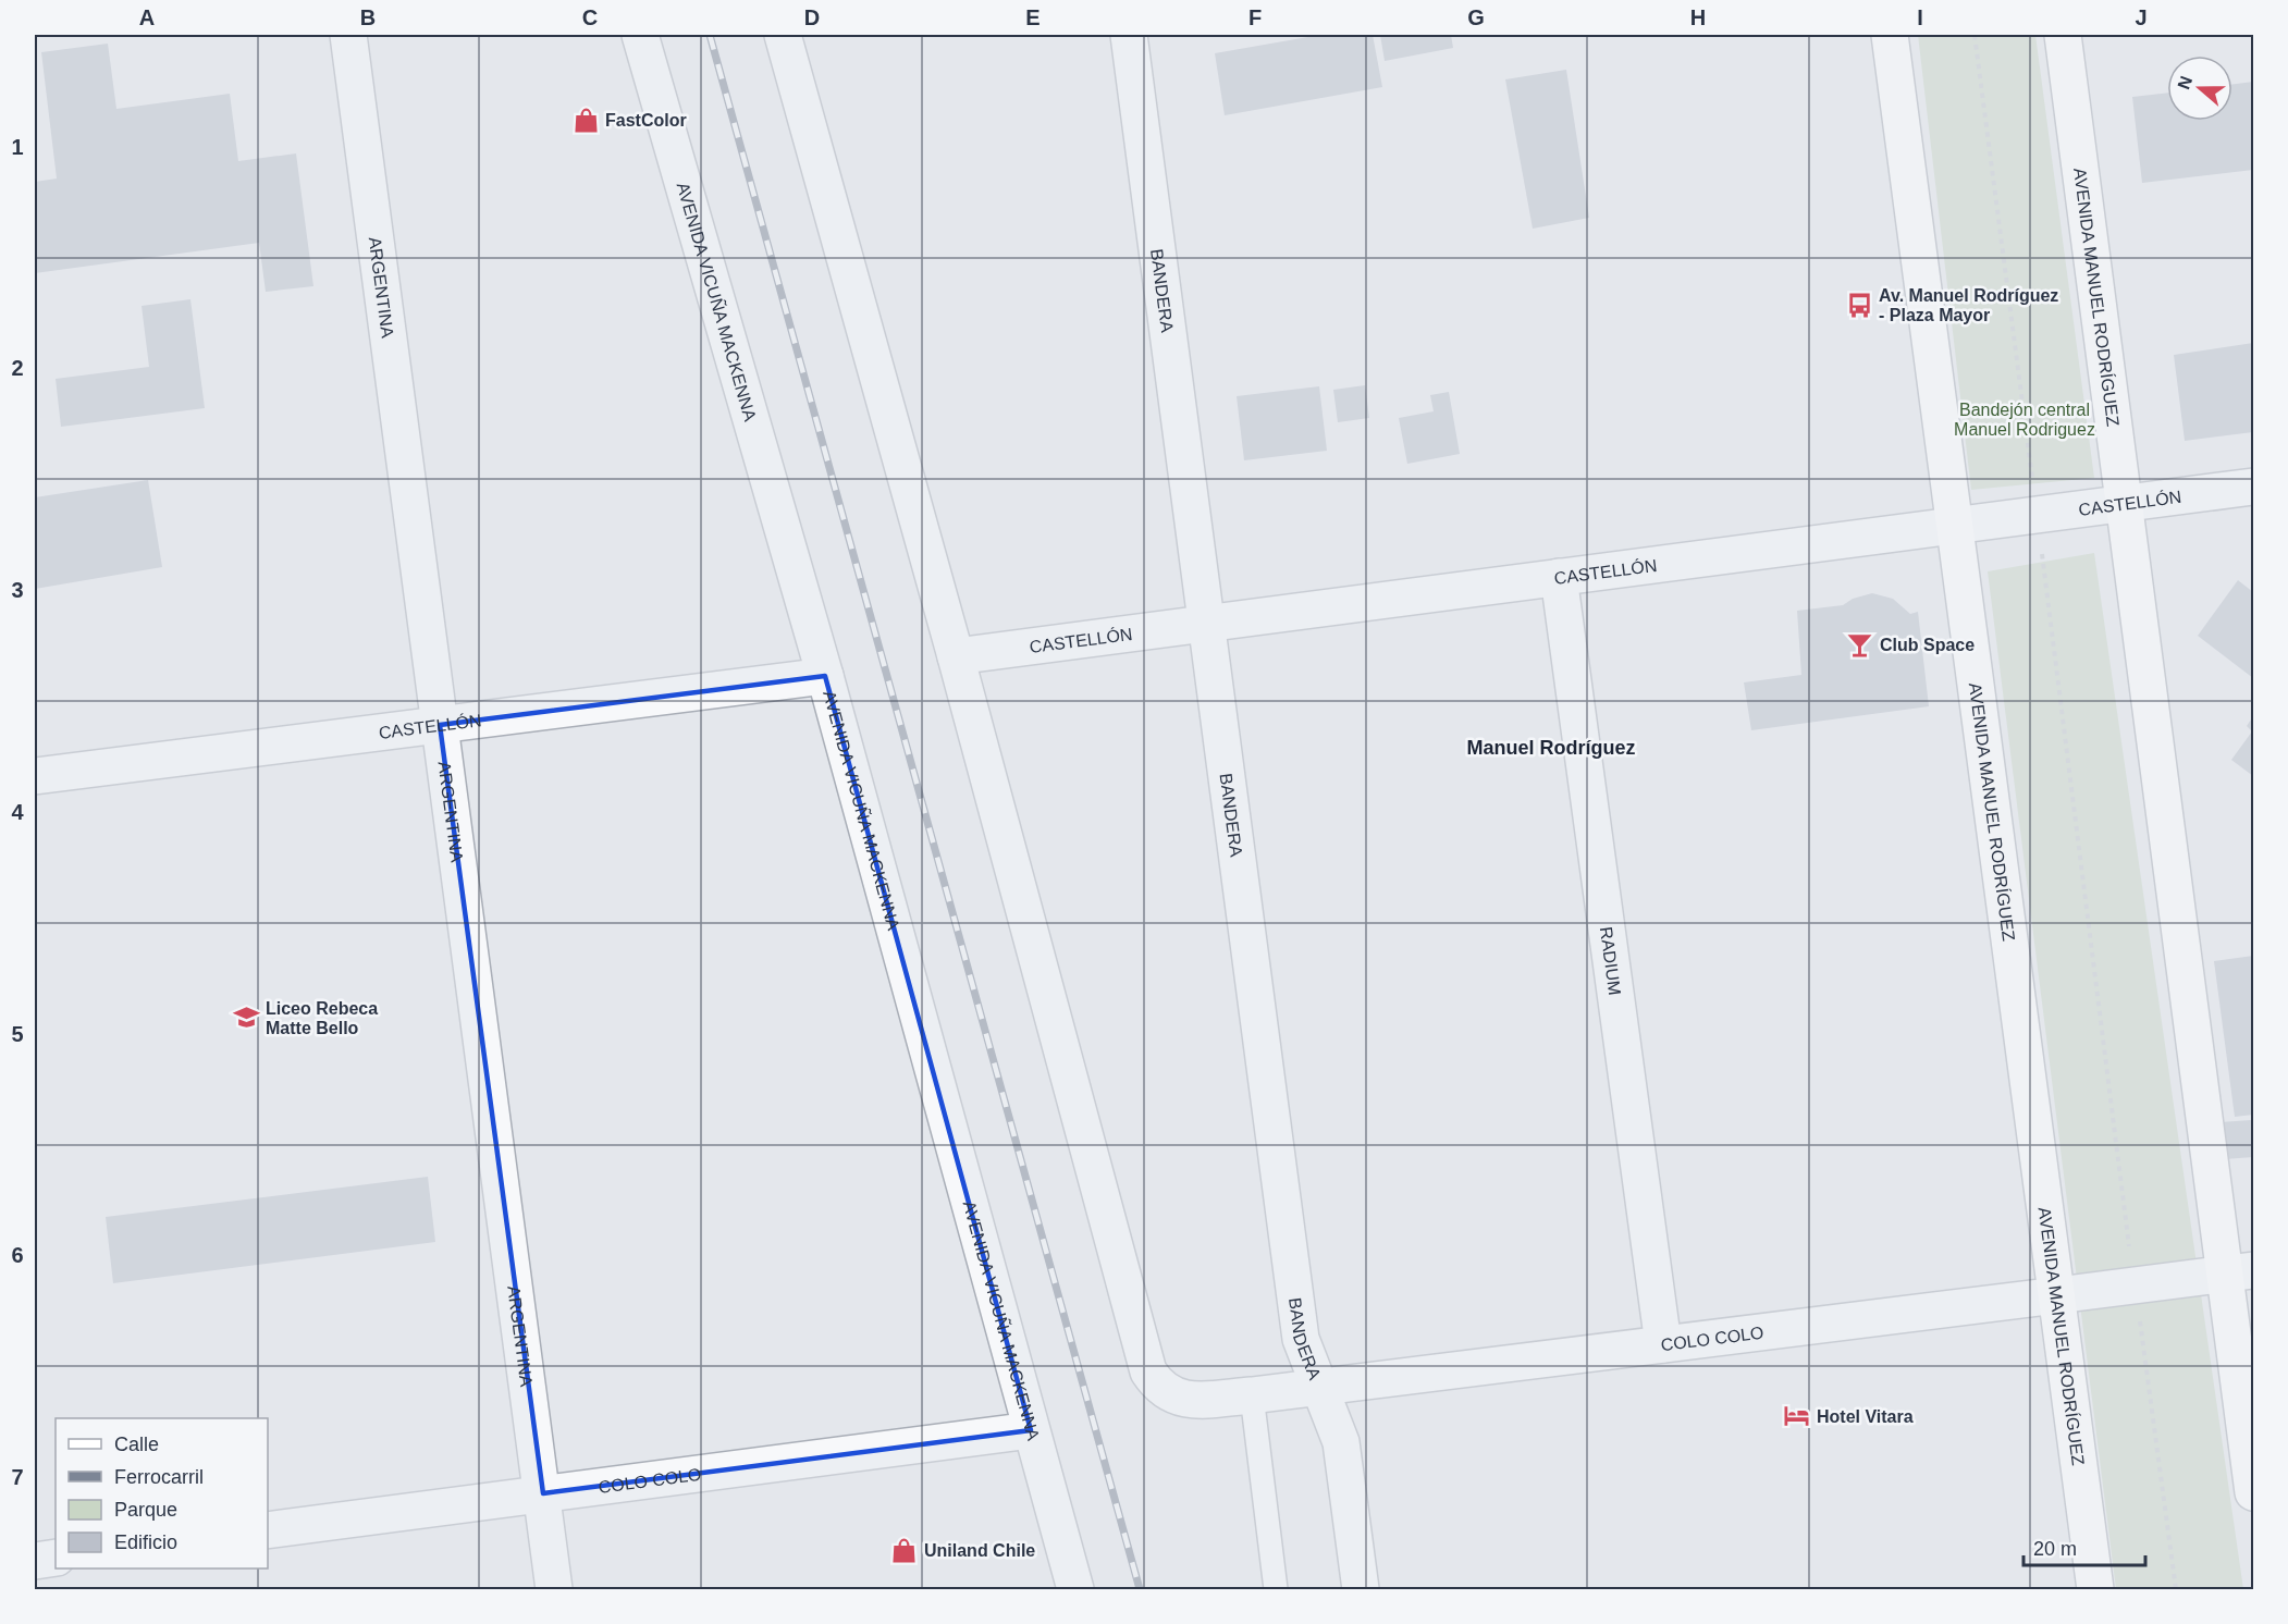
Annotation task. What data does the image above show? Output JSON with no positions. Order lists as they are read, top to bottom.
{
  "streets": {
    "main road": ["AVENIDA MANUEL RODRÍGUEZ"],
    "street": [
      "ARGENTINA",
      "BANDERA",
      "AVENIDA VICUÑA MACKENNA",
      "CASTELLÓN",
      "RADIUM",
      "COLO COLO"
    ]
  },
  "crossings": [
    ["ARGENTINA", "CASTELLÓN"],
    ["ARGENTINA", "COLO COLO"],
    ["BANDERA", "CASTELLÓN"],
    ["BANDERA", "COLO COLO"],
    ["AVENIDA MANUEL RODRÍGUEZ", "CASTELLÓN"],
    ["AVENIDA MANUEL RODRÍGUEZ", "COLO COLO"],
    ["AVENIDA VICUÑA MACKENNA", "CASTELLÓN"],
    ["AVENIDA VICUÑA MACKENNA", "COLO COLO"],
    ["CASTELLÓN", "RADIUM"],
    ["CASTELLÓN", "COLO COLO"],
    ["RADIUM", "COLO COLO"]
  ],
  "districts": ["Manuel Rodríguez"],
  "parks": ["Bandejón central Manuel Rodriguez"],
  "places": {
    "shop": ["FastColor", "Uniland Chile"],
    "bus stop": ["Av. Manuel Rodríguez - Plaza Mayor"],
    "bar": ["Club Space"],
    "school or university": ["Liceo Rebeca Matte Bello"],
    "hotel": ["Hotel Vitara"]
  },
  "legend": [
    "Calle",
    "Ferrocarril",
    "Parque",
    "Edificio"
  ],
  "scale_bar": "20 m",
  "north": "left",
  "grid": {
    "columns": [
      "A",
      "B",
      "C",
      "D",
      "E",
      "F",
      "G",
      "H",
      "I",
      "J"
    ],
    "rows": [
      "1",
      "2",
      "3",
      "4",
      "5",
      "6",
      "7"
    ]
  }
}
